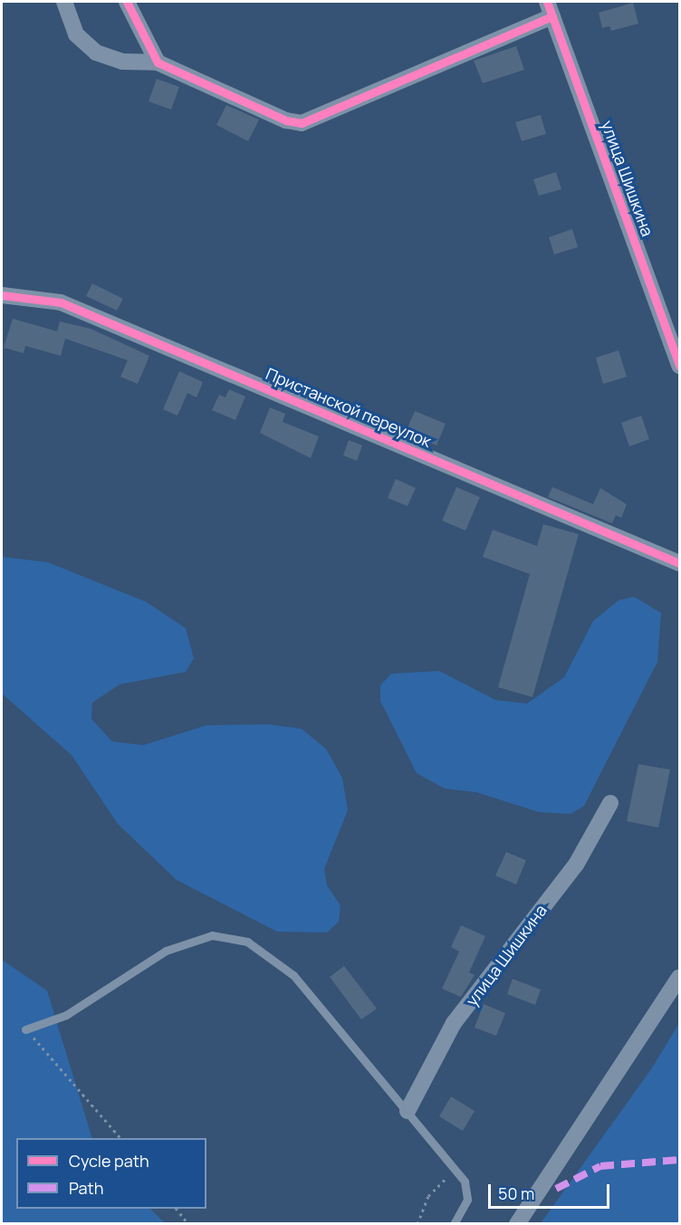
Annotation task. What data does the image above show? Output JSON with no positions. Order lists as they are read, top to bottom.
{
  "streets": {
    "street": ["улица Шишкина", "Пристанской переулок"]
  },
  "legend": ["Cycle path", "Path"],
  "scale_bar": "50 m"
}
